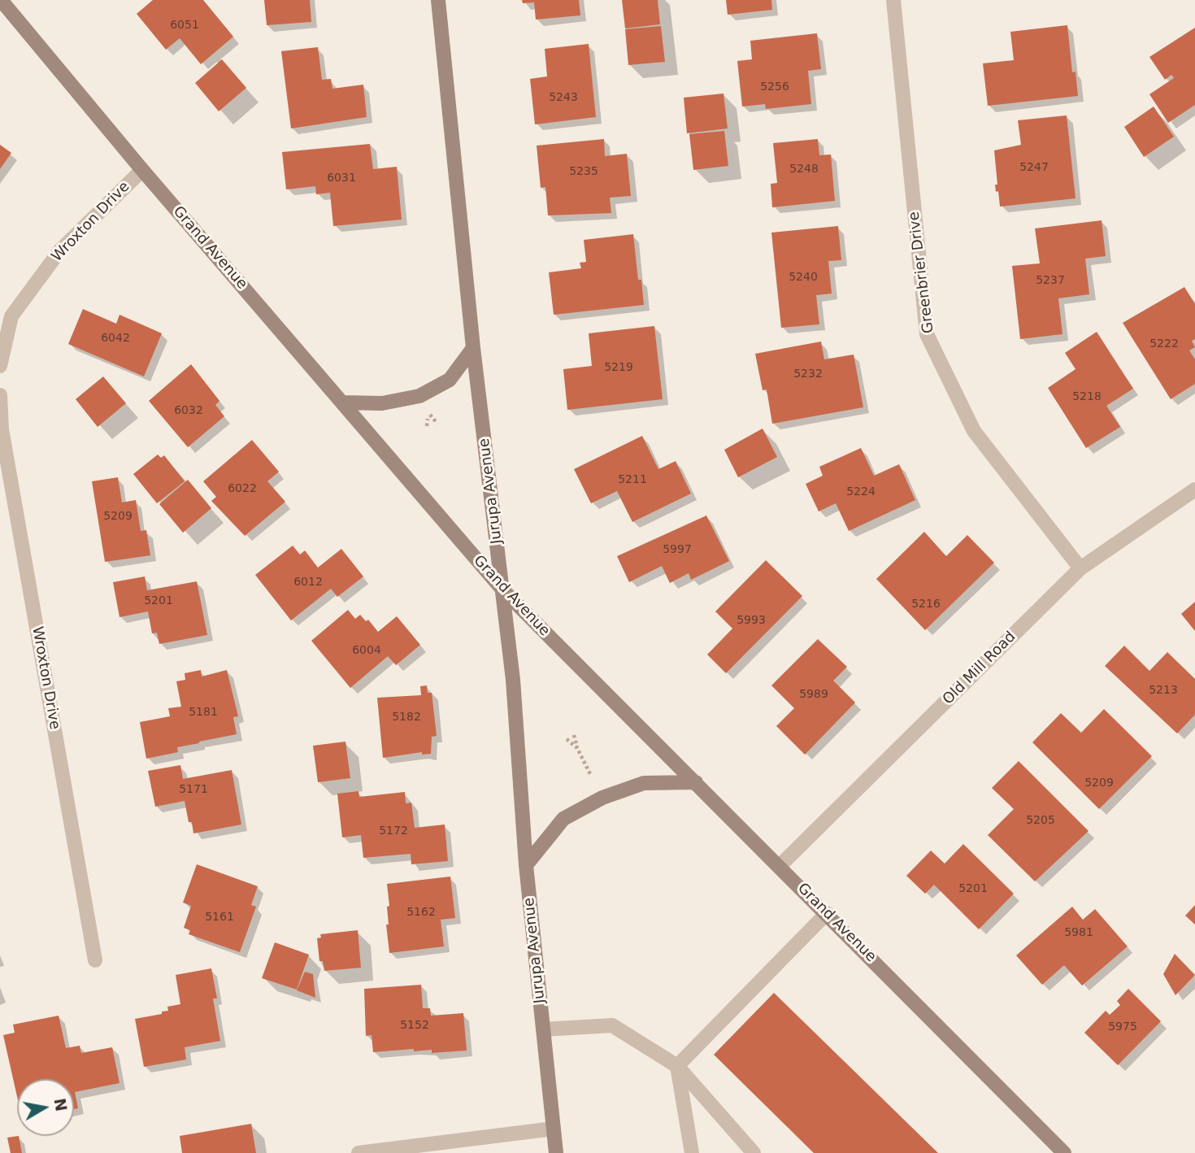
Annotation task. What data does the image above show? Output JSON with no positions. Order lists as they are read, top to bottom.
{
  "streets": {
    "main road": ["Grand Avenue", "Jurupa Avenue"],
    "street": ["Wroxton Drive", "Greenbrier Drive", "Old Mill Road"]
  },
  "crossings": [
    ["Wroxton Drive", "Grand Avenue"],
    ["Grand Avenue", "Jurupa Avenue"],
    ["Grand Avenue", "Old Mill Road"],
    ["Greenbrier Drive", "Old Mill Road"]
  ],
  "house_numbers": [
    "6051",
    "5256",
    "5243",
    "5247",
    "5248",
    "5235",
    "6031",
    "5240",
    "5237",
    "6042",
    "5222",
    "5219",
    "5232",
    "5218",
    "6032",
    "5211",
    "6022",
    "5224",
    "5209",
    "5997",
    "6012",
    "5201",
    "5216",
    "5993",
    "6004",
    "5213",
    "5989",
    "5181",
    "5182",
    "5209",
    "5171",
    "5205",
    "5172",
    "5201",
    "5162",
    "5161",
    "5981",
    "5152",
    "5975"
  ],
  "north": "right"
}
